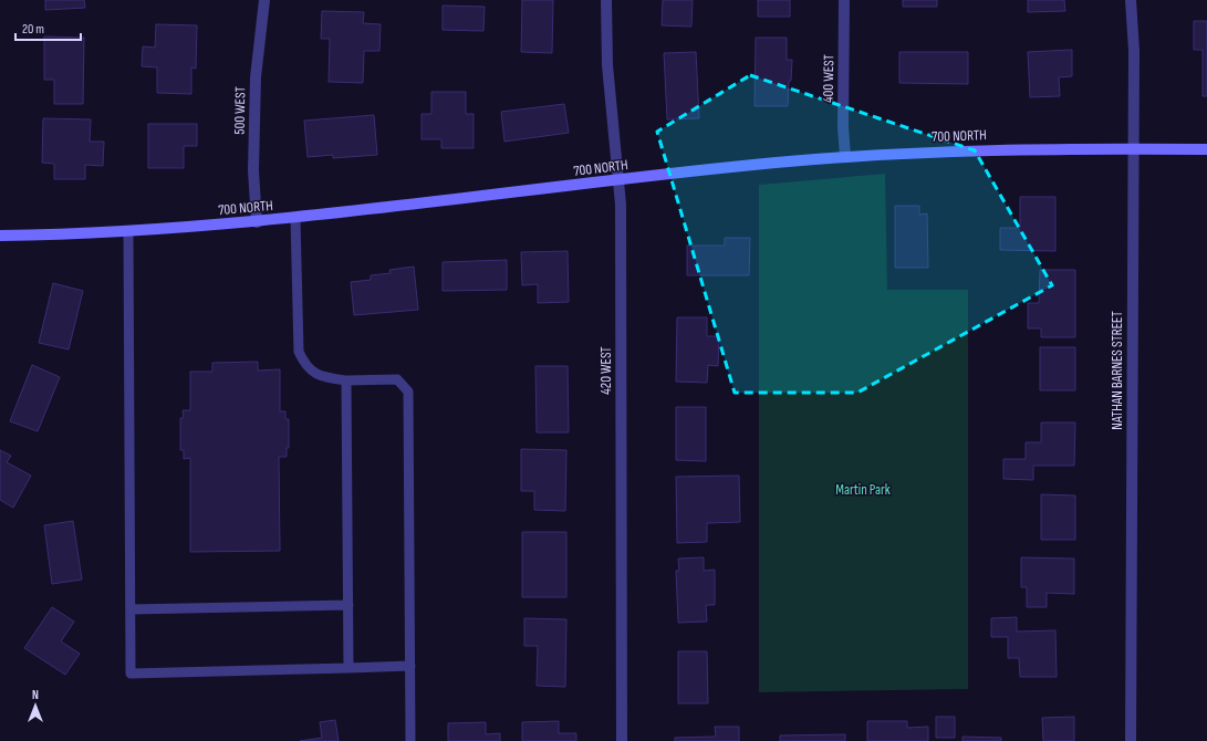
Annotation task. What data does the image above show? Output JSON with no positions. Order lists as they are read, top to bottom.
{
  "streets": {
    "street": [
      "400 WEST",
      "500 WEST",
      "700 NORTH",
      "420 WEST",
      "NATHAN BARNES STREET"
    ]
  },
  "crossings": [
    ["400 WEST", "700 NORTH"],
    ["500 WEST", "700 NORTH"],
    ["700 NORTH", "420 WEST"],
    ["700 NORTH", "NATHAN BARNES STREET"]
  ],
  "parks": ["Martin Park"],
  "scale_bar": "20 m",
  "north": "top"
}
